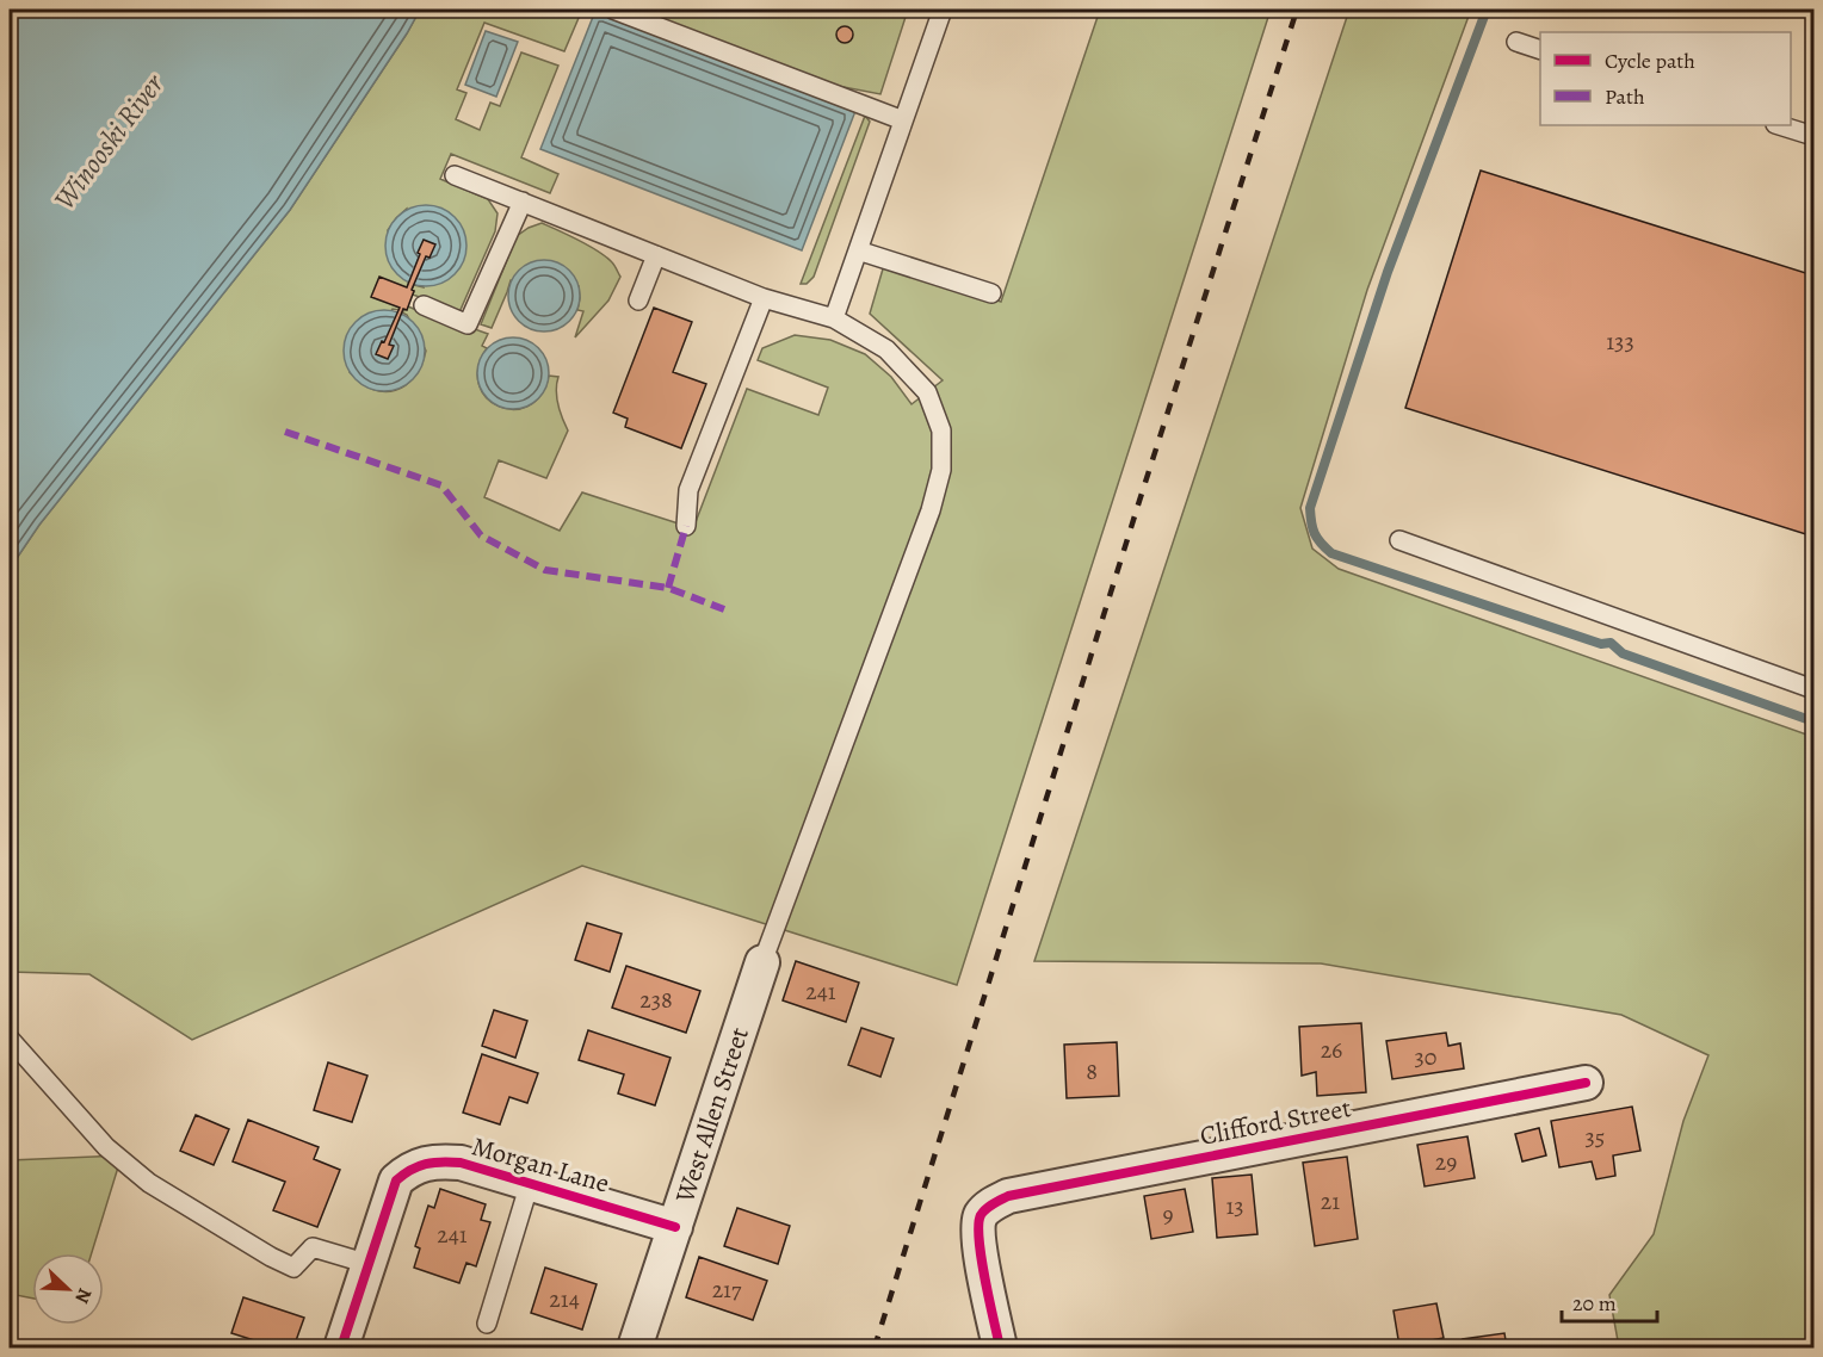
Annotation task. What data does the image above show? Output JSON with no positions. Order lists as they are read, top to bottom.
{
  "streets": {
    "street": ["West Allen Street", "Clifford Street", "Morgan Lane"]
  },
  "crossings": [
    ["West Allen Street", "Morgan Lane"]
  ],
  "water": ["Winooski River"],
  "house_numbers": [
    "133",
    "241",
    "238",
    "26",
    "30",
    "8",
    "35",
    "29",
    "21",
    "13",
    "9",
    "241",
    "217",
    "214"
  ],
  "legend": ["Cycle path", "Path"],
  "scale_bar": "20 m",
  "north": "bottom right"
}
